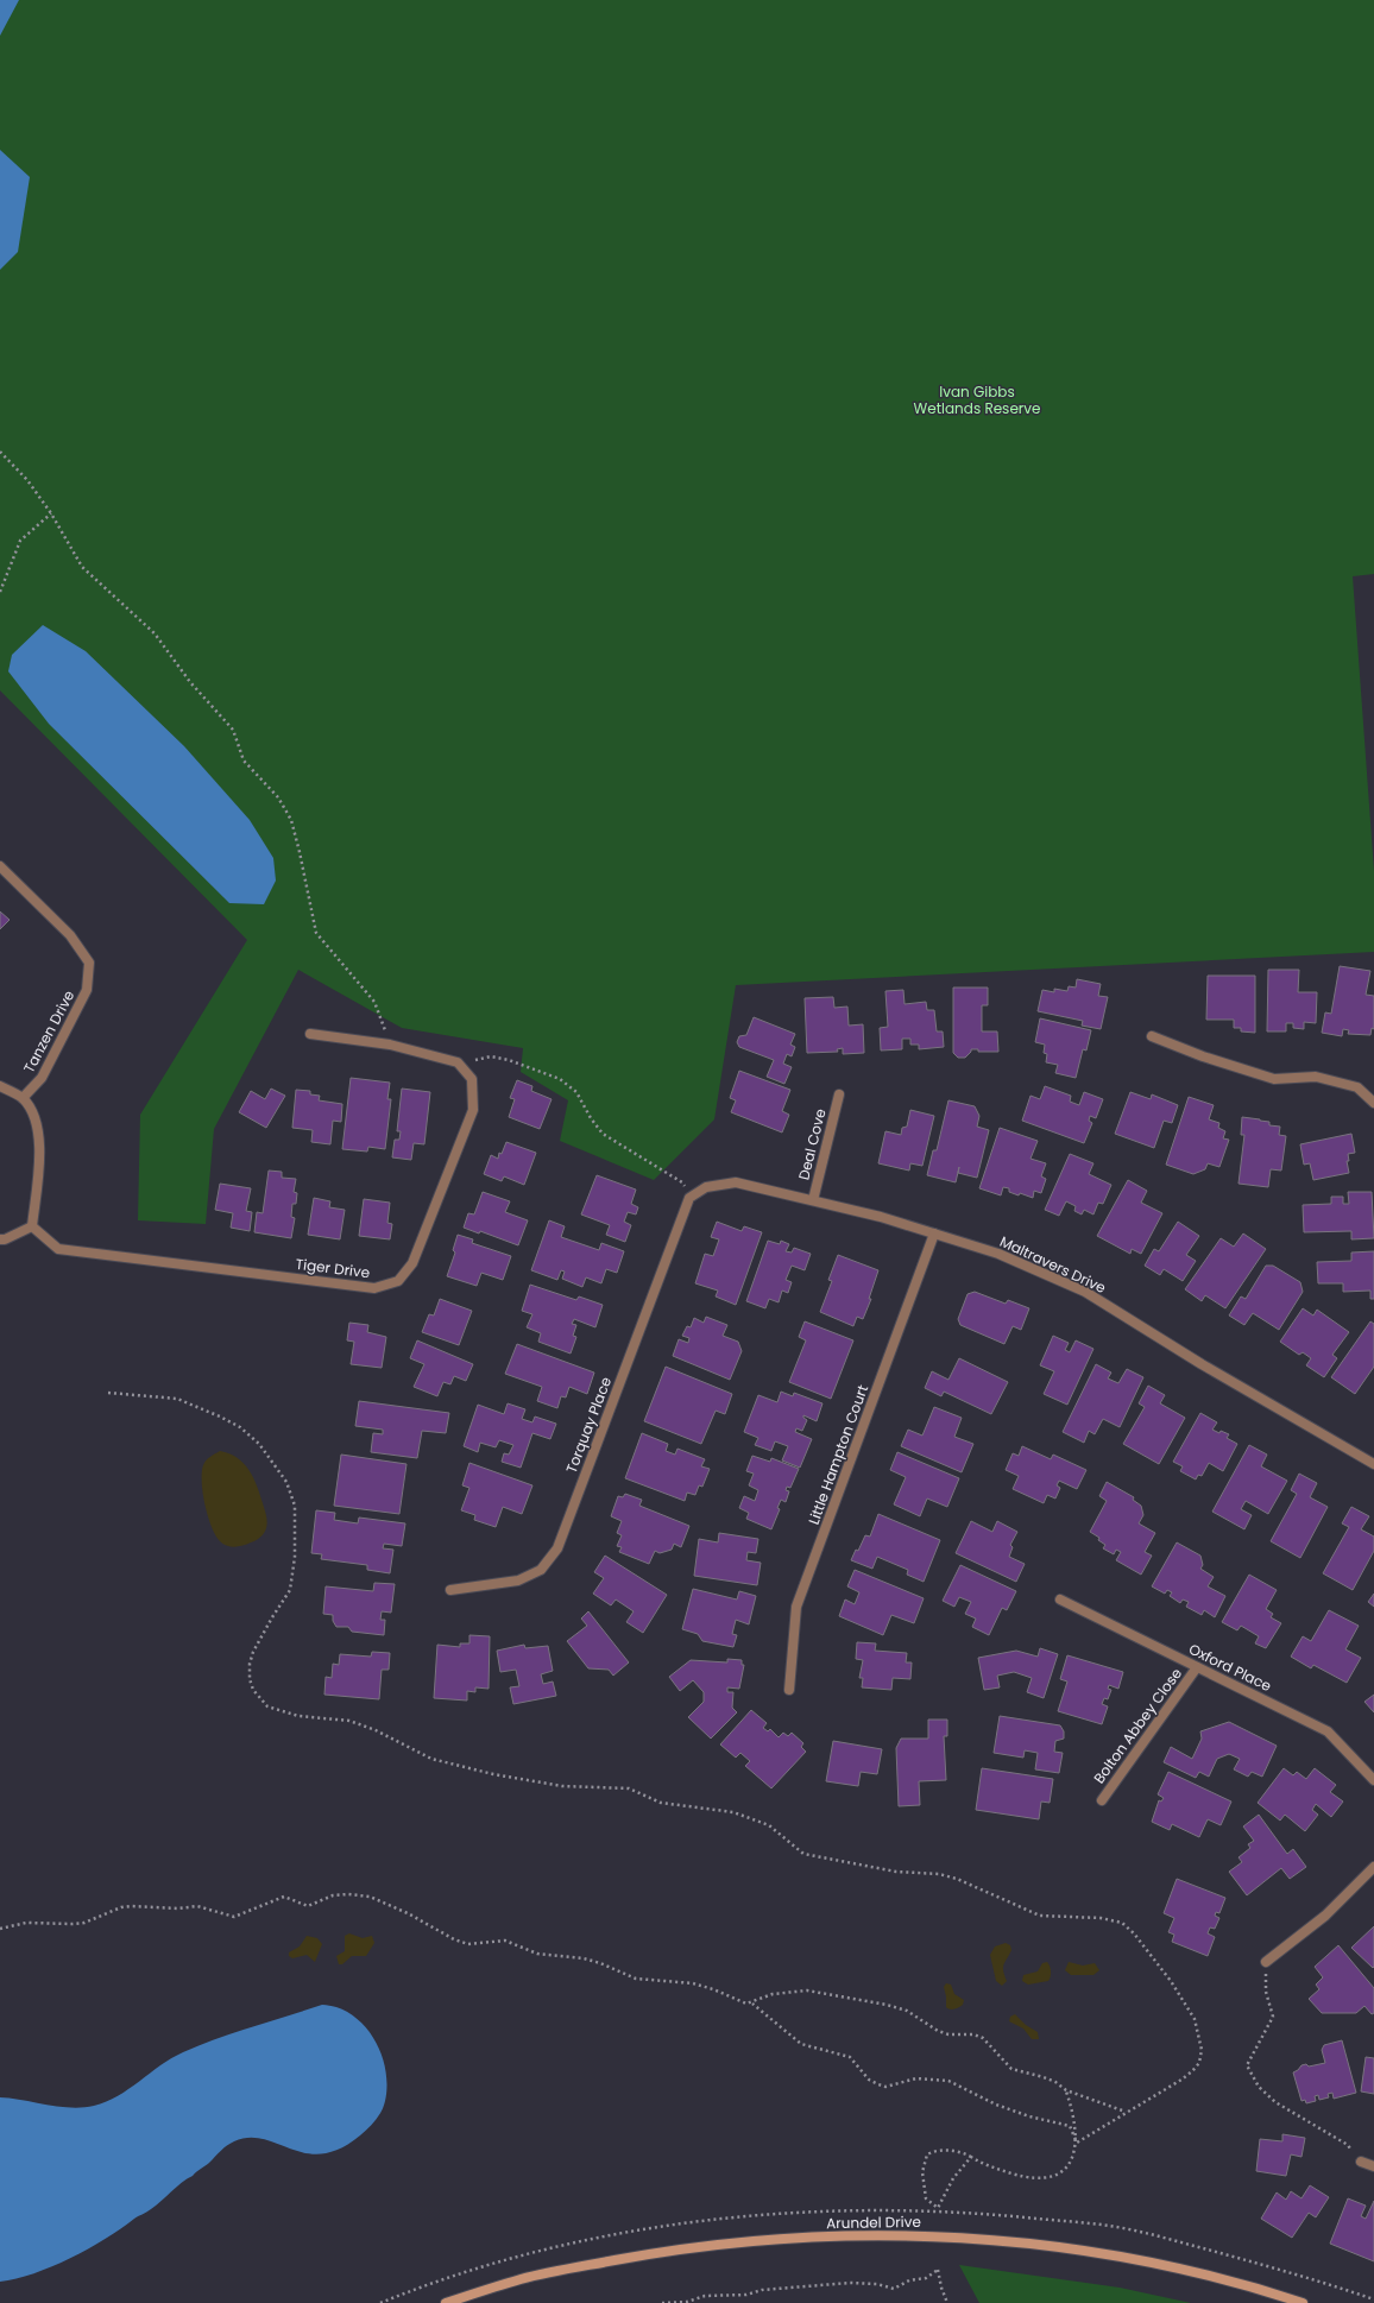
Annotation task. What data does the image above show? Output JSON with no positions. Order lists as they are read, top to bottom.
{
  "streets": {
    "main road": ["Arundel Drive"],
    "street": [
      "Tanzen Drive",
      "Deal Cove",
      "Maltravers Drive",
      "Tiger Drive",
      "Torquay Place",
      "Little Hampton Court",
      "Oxford Place",
      "Bolton Abbey Close"
    ]
  },
  "crossings": [
    ["Deal Cove", "Maltravers Drive"],
    ["Maltravers Drive", "Torquay Place"],
    ["Maltravers Drive", "Little Hampton Court"],
    ["Oxford Place", "Bolton Abbey Close"]
  ],
  "parks": ["Ivan Gibbs Wetlands Reserve"]
}
